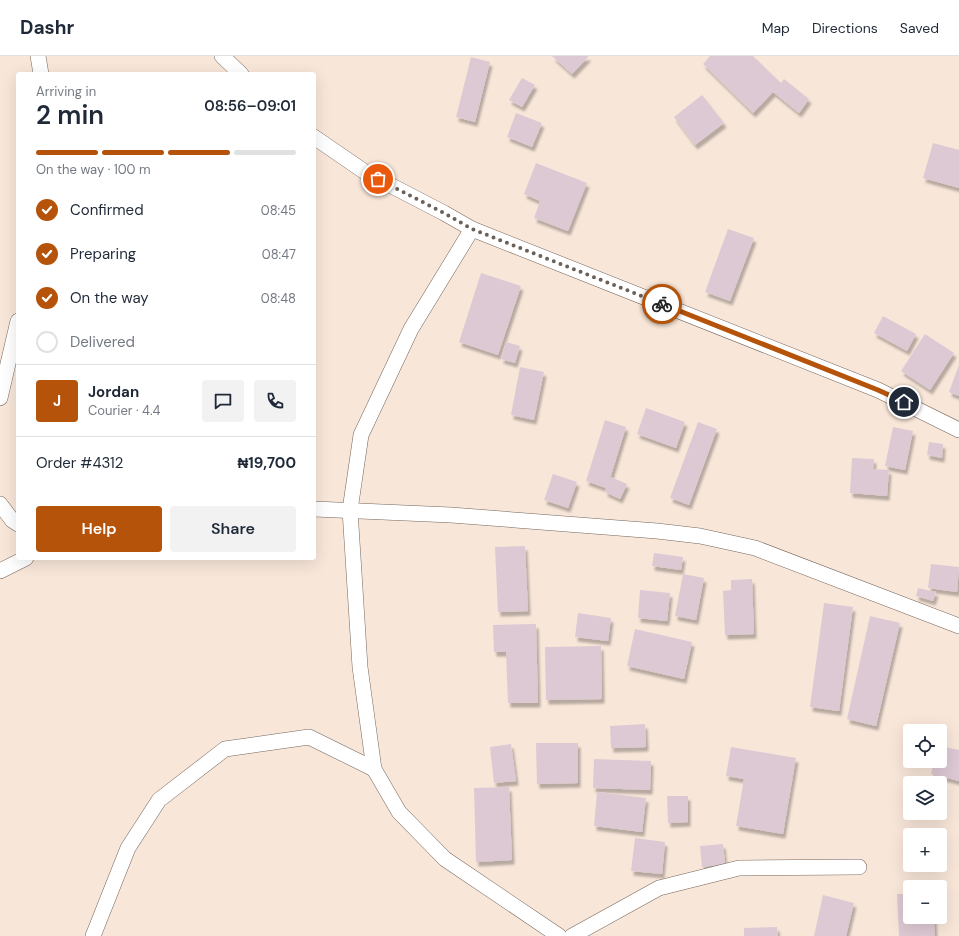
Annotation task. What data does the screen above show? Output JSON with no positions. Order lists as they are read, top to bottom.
{
  "page": {
    "header": "Dashr",
    "nav": ["Map", "Directions", "Saved"],
    "heading": ["2 min", "Arriving in", "08:56–09:01"],
    "panel": [
      "Jordan",
      "Courier · 4.4",
      "Order #4312",
      "₦19,700"
    ],
    "bar": "On the way · 100 m",
    "list": [
      ["Confirmed", "08:45"],
      ["Preparing", "08:47"],
      ["On the way", "08:48"],
      "Delivered"
    ],
    "round": "J",
    "buttons": ["Help", "Share"],
    "map_buttons": ["+", "−"]
  }
}
